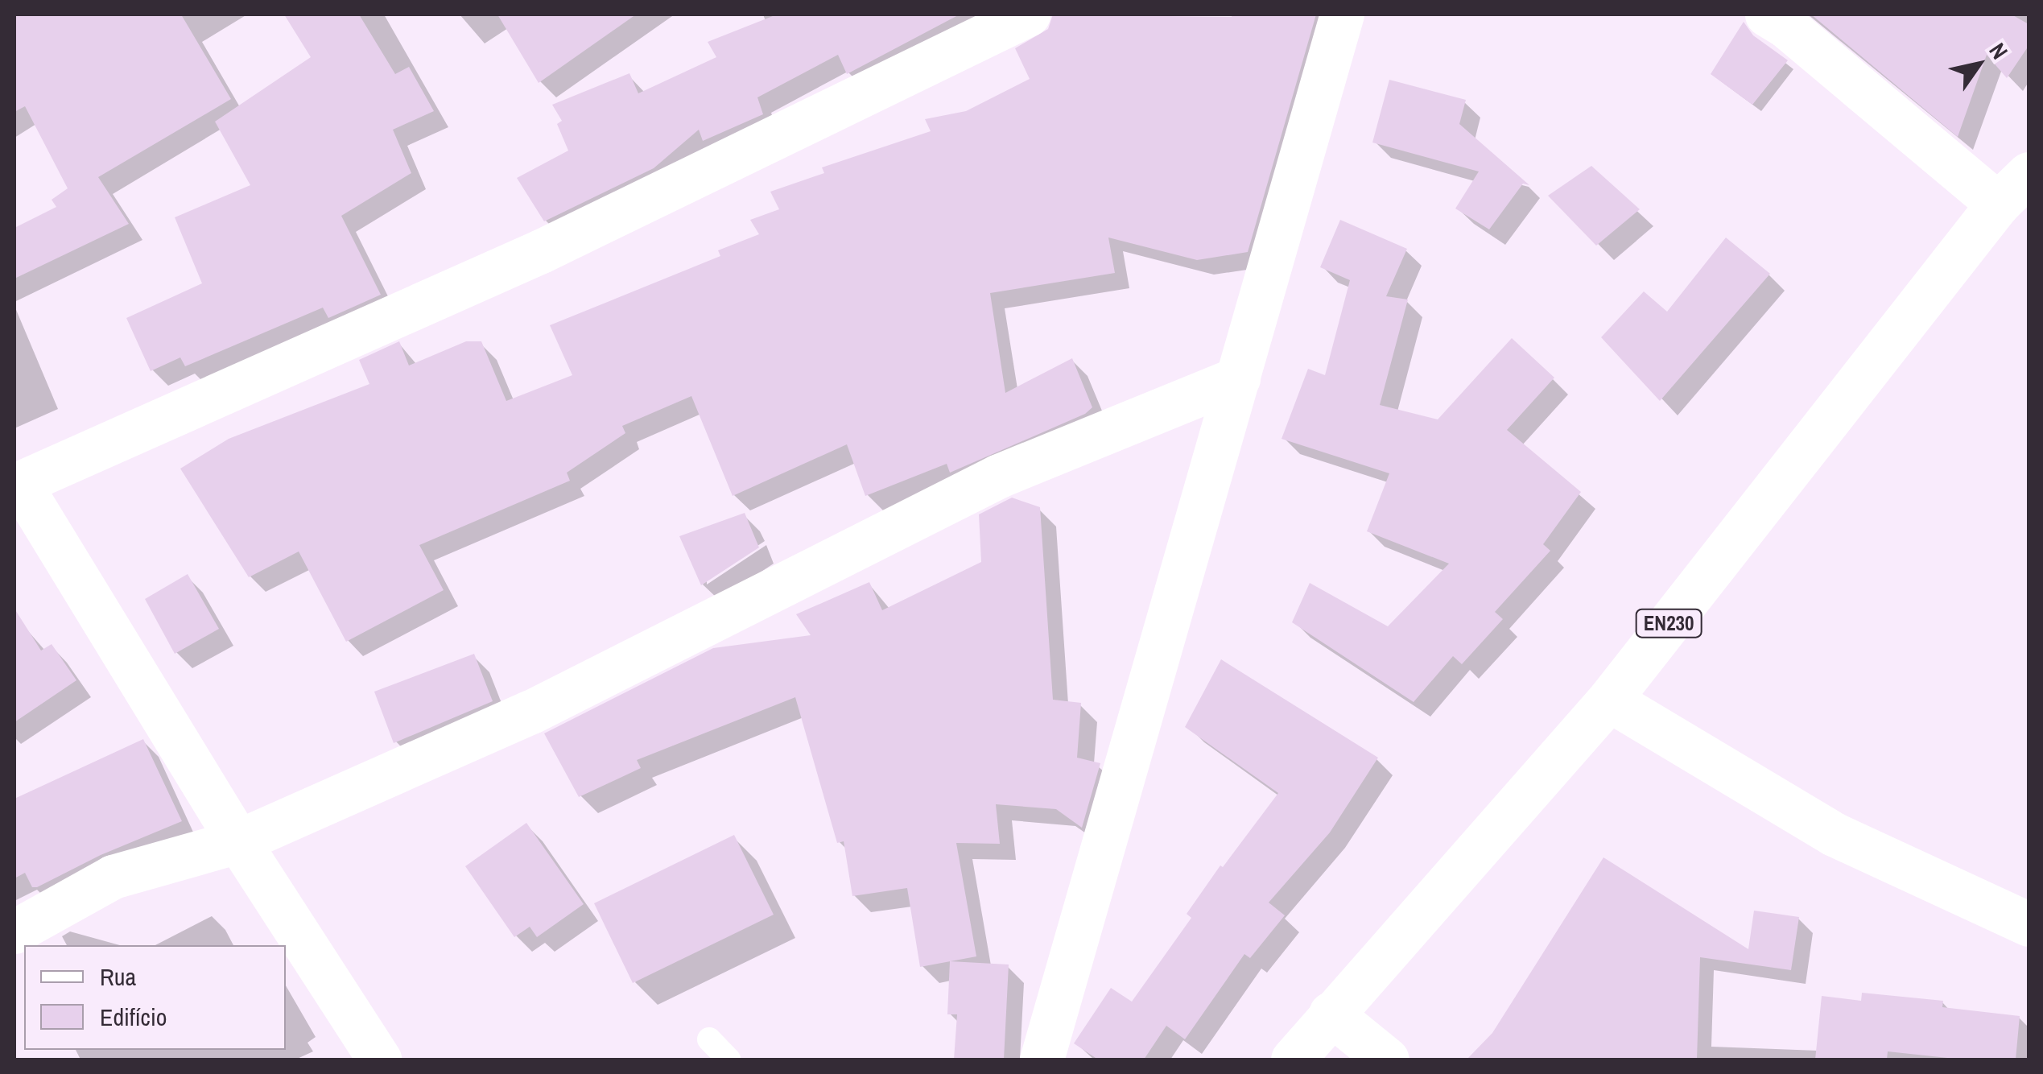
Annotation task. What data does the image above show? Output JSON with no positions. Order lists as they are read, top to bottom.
{
  "streets": {
    "street": ["EN230"]
  },
  "legend": ["Rua", "Edifício"],
  "north": "top right"
}
